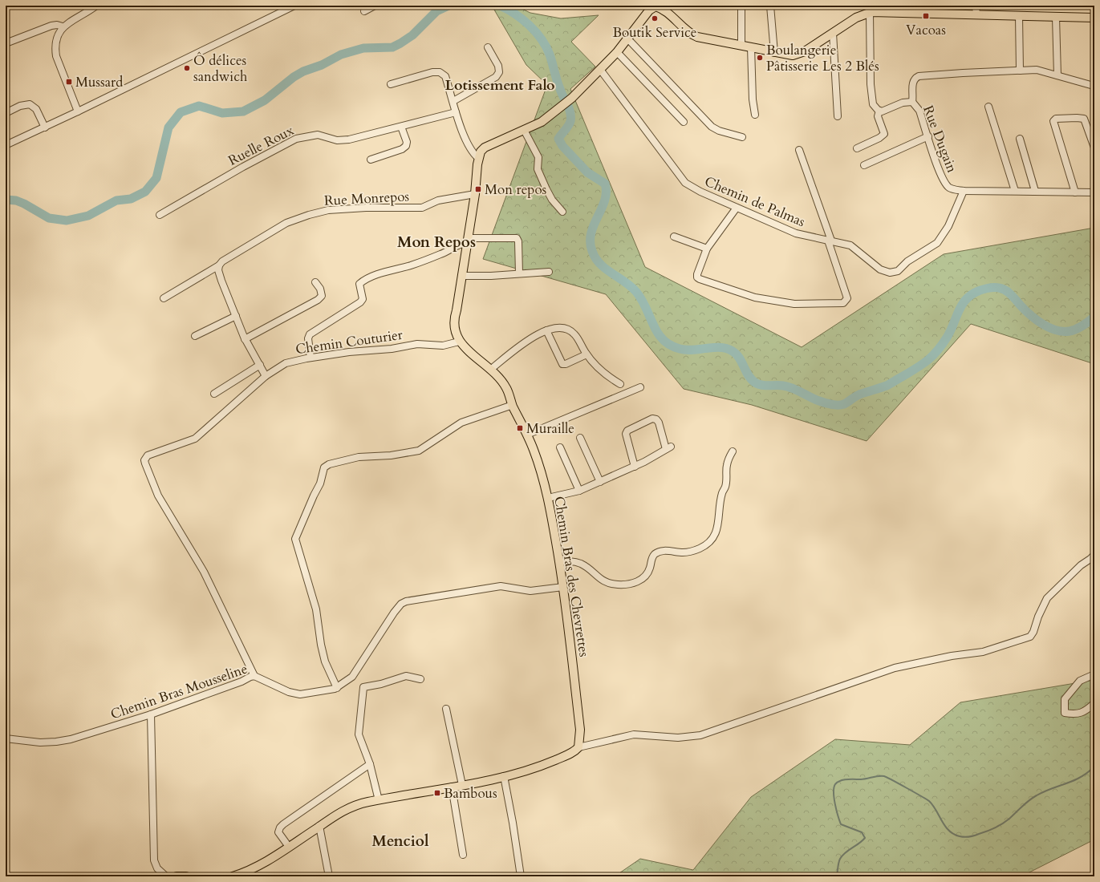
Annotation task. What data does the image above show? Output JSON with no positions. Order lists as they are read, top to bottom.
{
  "streets": {
    "main road": ["Chemin Bras des Chevrettes"],
    "street": [
      "Rue Dugain",
      "Ruelle Roux",
      "Rue Monrepos",
      "Chemin de Palmas",
      "Chemin Couturier",
      "Chemin Bras Mousseline"
    ]
  },
  "crossings": [
    ["Rue Dugain", "Chemin de Palmas"],
    ["Chemin Couturier", "Chemin Bras des Chevrettes"],
    ["Chemin Couturier", "Chemin Bras Mousseline"],
    ["Chemin Bras des Chevrettes", "Chemin Bras Mousseline"]
  ],
  "districts": ["Lotissement Falo", "Mon Repos", "Menciol"],
  "places": {
    "transit": [
      "Vacoas",
      "Mussard",
      "Mon repos",
      "Muraille",
      "Bambous"
    ],
    "other": ["Boutik Service", "Boulangerie Pâtisserie Les 2 Blés", "Ô délices sandwich"]
  }
}
